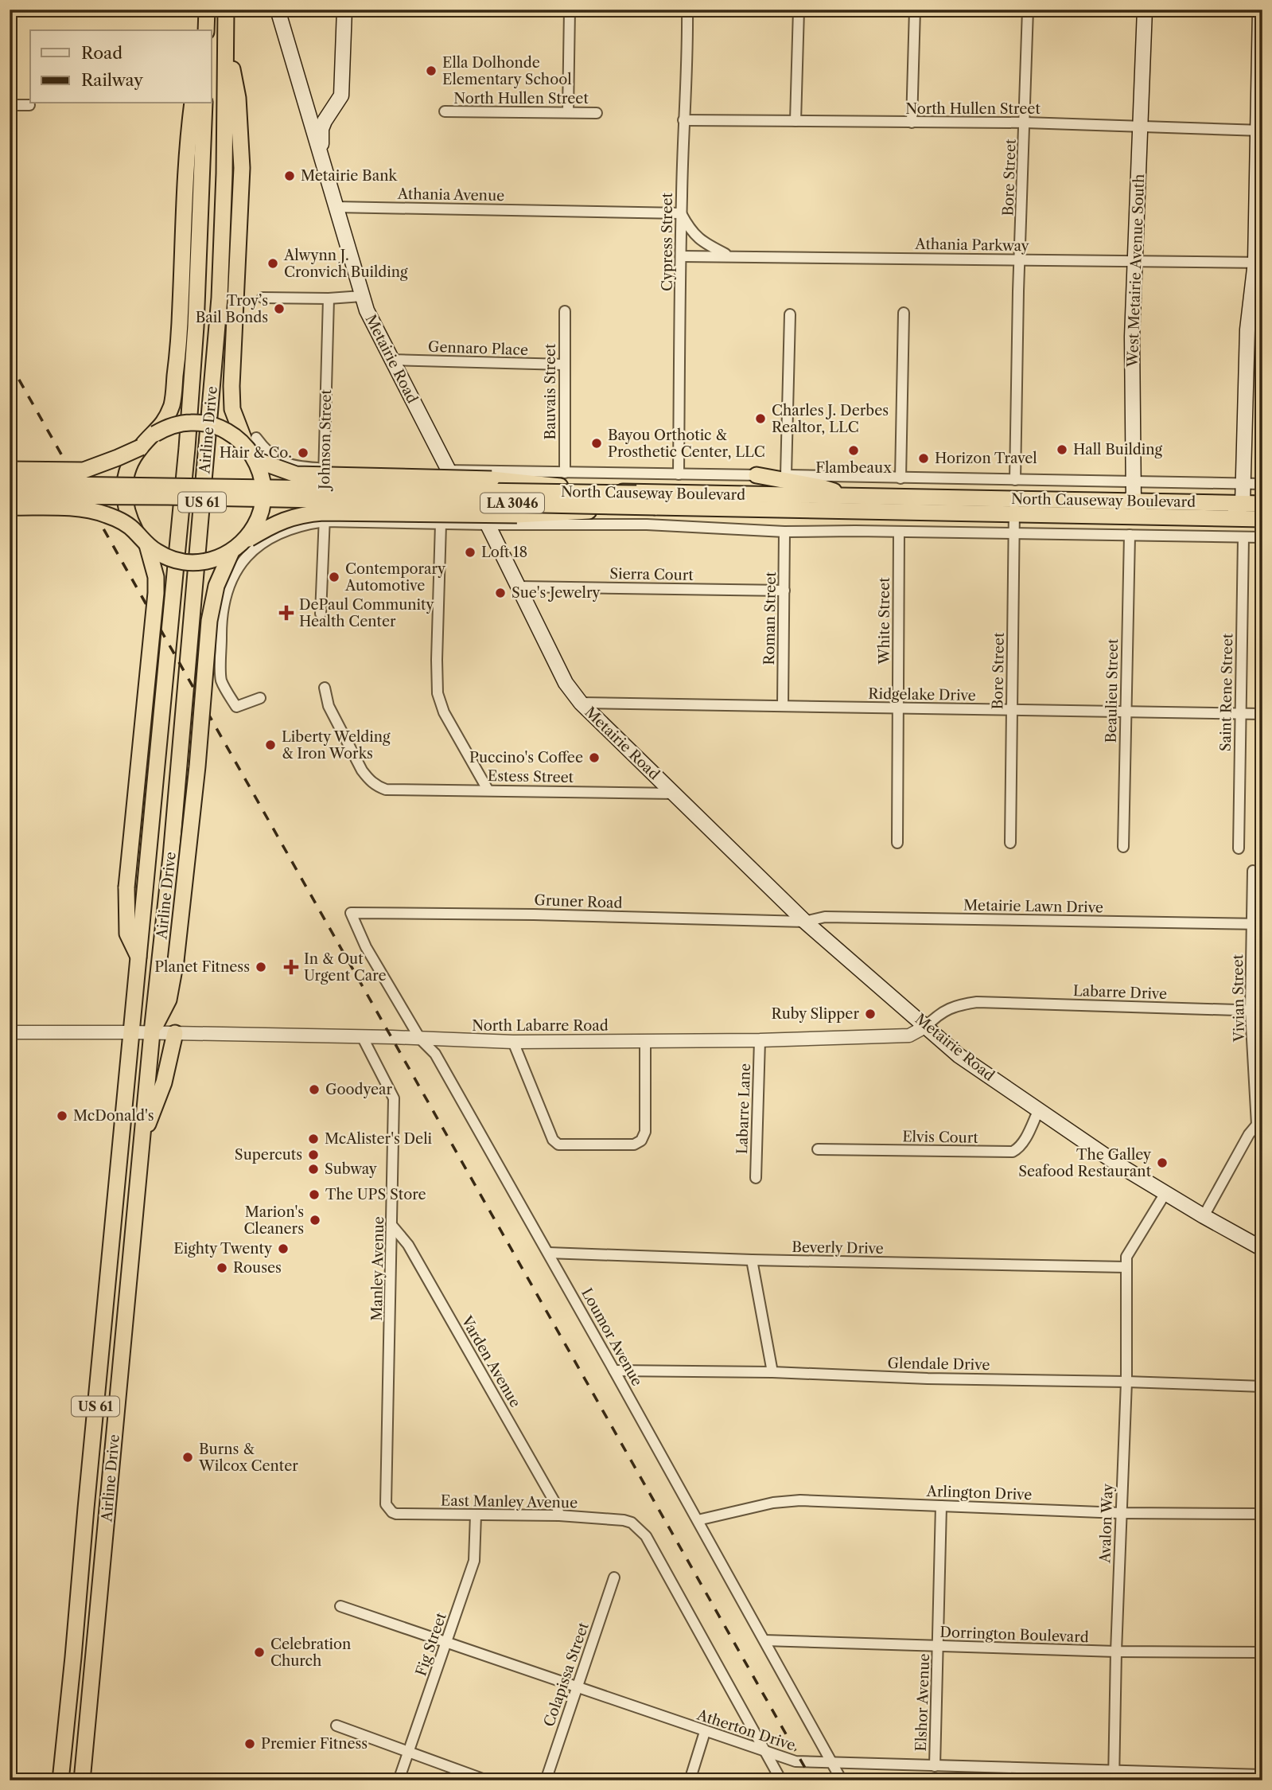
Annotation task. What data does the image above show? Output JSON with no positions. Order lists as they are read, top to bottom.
{
  "streets": {
    "highway": [
      "Airline Drive",
      "North Causeway Boulevard",
      "US 61",
      "LA 3046"
    ],
    "main road": ["West Metairie Avenue South", "Metairie Road"],
    "street": [
      "North Hullen Street",
      "Bore Street",
      "Athania Avenue",
      "Cypress Street",
      "Athania Parkway",
      "Gennaro Place",
      "Bauvais Street",
      "Johnson Street",
      "Sierra Court",
      "Roman Street",
      "White Street",
      "Beaulieu Street",
      "Saint Rene Street",
      "Ridgelake Drive",
      "Estess Street",
      "Gruner Road",
      "Metairie Lawn Drive",
      "Labarre Drive",
      "Vivian Street",
      "North Labarre Road",
      "Labarre Lane",
      "Elvis Court",
      "Beverly Drive",
      "Manley Avenue",
      "Loumor Avenue",
      "Varden Avenue",
      "Glendale Drive",
      "Arlington Drive",
      "East Manley Avenue",
      "Avalon Way",
      "Dorrington Boulevard",
      "Fig Street",
      "Colapissa Street",
      "Elshor Avenue",
      "Atherton Drive"
    ]
  },
  "crossings": [
    ["North Hullen Street", "Bore Street"],
    ["North Hullen Street", "Cypress Street"],
    ["North Hullen Street", "West Metairie Avenue South"],
    ["Bore Street", "Athania Parkway"],
    ["Bore Street", "North Causeway Boulevard"],
    ["Bore Street", "Ridgelake Drive"],
    ["Athania Avenue", "Cypress Street"],
    ["Athania Avenue", "Metairie Road"],
    ["Cypress Street", "Athania Parkway"],
    ["Cypress Street", "North Causeway Boulevard"],
    ["Athania Parkway", "West Metairie Avenue South"],
    ["West Metairie Avenue South", "North Causeway Boulevard"],
    ["Gennaro Place", "Metairie Road"],
    ["Gennaro Place", "Bauvais Street"],
    ["Metairie Road", "North Causeway Boulevard"],
    ["Metairie Road", "Sierra Court"],
    ["Metairie Road", "Ridgelake Drive"],
    ["Metairie Road", "Estess Street"],
    ["Metairie Road", "Gruner Road"],
    ["Metairie Road", "Metairie Lawn Drive"],
    ["Metairie Road", "Labarre Drive"],
    ["Metairie Road", "North Labarre Road"],
    ["Metairie Road", "Elvis Court"],
    ["Metairie Road", "Avalon Way"],
    ["Bauvais Street", "North Causeway Boulevard"],
    ["Airline Drive", "North Labarre Road"],
    ["Johnson Street", "North Causeway Boulevard"],
    ["Sierra Court", "Roman Street"],
    ["Roman Street", "Ridgelake Drive"],
    ["White Street", "Ridgelake Drive"],
    ["Beaulieu Street", "Ridgelake Drive"],
    ["Saint Rene Street", "Ridgelake Drive"],
    ["Gruner Road", "Metairie Lawn Drive"],
    ["Gruner Road", "Loumor Avenue"],
    ["Metairie Lawn Drive", "Vivian Street"],
    ["Labarre Drive", "Vivian Street"],
    ["Labarre Drive", "North Labarre Road"],
    ["North Labarre Road", "Labarre Lane"],
    ["North Labarre Road", "Manley Avenue"],
    ["North Labarre Road", "Loumor Avenue"],
    ["Beverly Drive", "Loumor Avenue"],
    ["Beverly Drive", "Avalon Way"],
    ["Manley Avenue", "Varden Avenue"],
    ["Manley Avenue", "East Manley Avenue"],
    ["Loumor Avenue", "Glendale Drive"],
    ["Loumor Avenue", "Arlington Drive"],
    ["Loumor Avenue", "Dorrington Boulevard"],
    ["Loumor Avenue", "Atherton Drive"],
    ["Varden Avenue", "East Manley Avenue"],
    ["Glendale Drive", "Avalon Way"],
    ["Arlington Drive", "Avalon Way"],
    ["Arlington Drive", "Elshor Avenue"],
    ["East Manley Avenue", "Fig Street"],
    ["East Manley Avenue", "Atherton Drive"],
    ["Avalon Way", "Dorrington Boulevard"],
    ["Avalon Way", "Atherton Drive"],
    ["Dorrington Boulevard", "Elshor Avenue"],
    ["Fig Street", "Atherton Drive"],
    ["Colapissa Street", "Atherton Drive"],
    ["Elshor Avenue", "Atherton Drive"]
  ],
  "places": {
    "other": [
      "Ella Dolhonde Elementary School",
      "Metairie Bank",
      "Alwynn J. Cronvich Building",
      "Troy’s Bail Bonds",
      "Charles J. Derbes Realtor, LLC",
      "Bayou Orthotic & Prosthetic Center, LLC",
      "Hall Building",
      "Flambeaux",
      "Hair & Co.",
      "Horizon Travel",
      "Loft 18",
      "Contemporary Automotive",
      "Sue's Jewelry",
      "Liberty Welding & Iron Works",
      "Puccino's Coffee",
      "Planet Fitness",
      "Ruby Slipper",
      "Goodyear",
      "McDonald's",
      "McAlister's Deli",
      "Supercuts",
      "The Galley Seafood Restaurant",
      "Subway",
      "The UPS Store",
      "Marion's Cleaners",
      "Eighty Twenty",
      "Rouses",
      "Burns & Wilcox Center",
      "Celebration Church",
      "Premier Fitness"
    ],
    "health": ["DePaul Community Health Center", "In & Out Urgent Care"]
  },
  "legend": ["Road", "Railway"]
}
